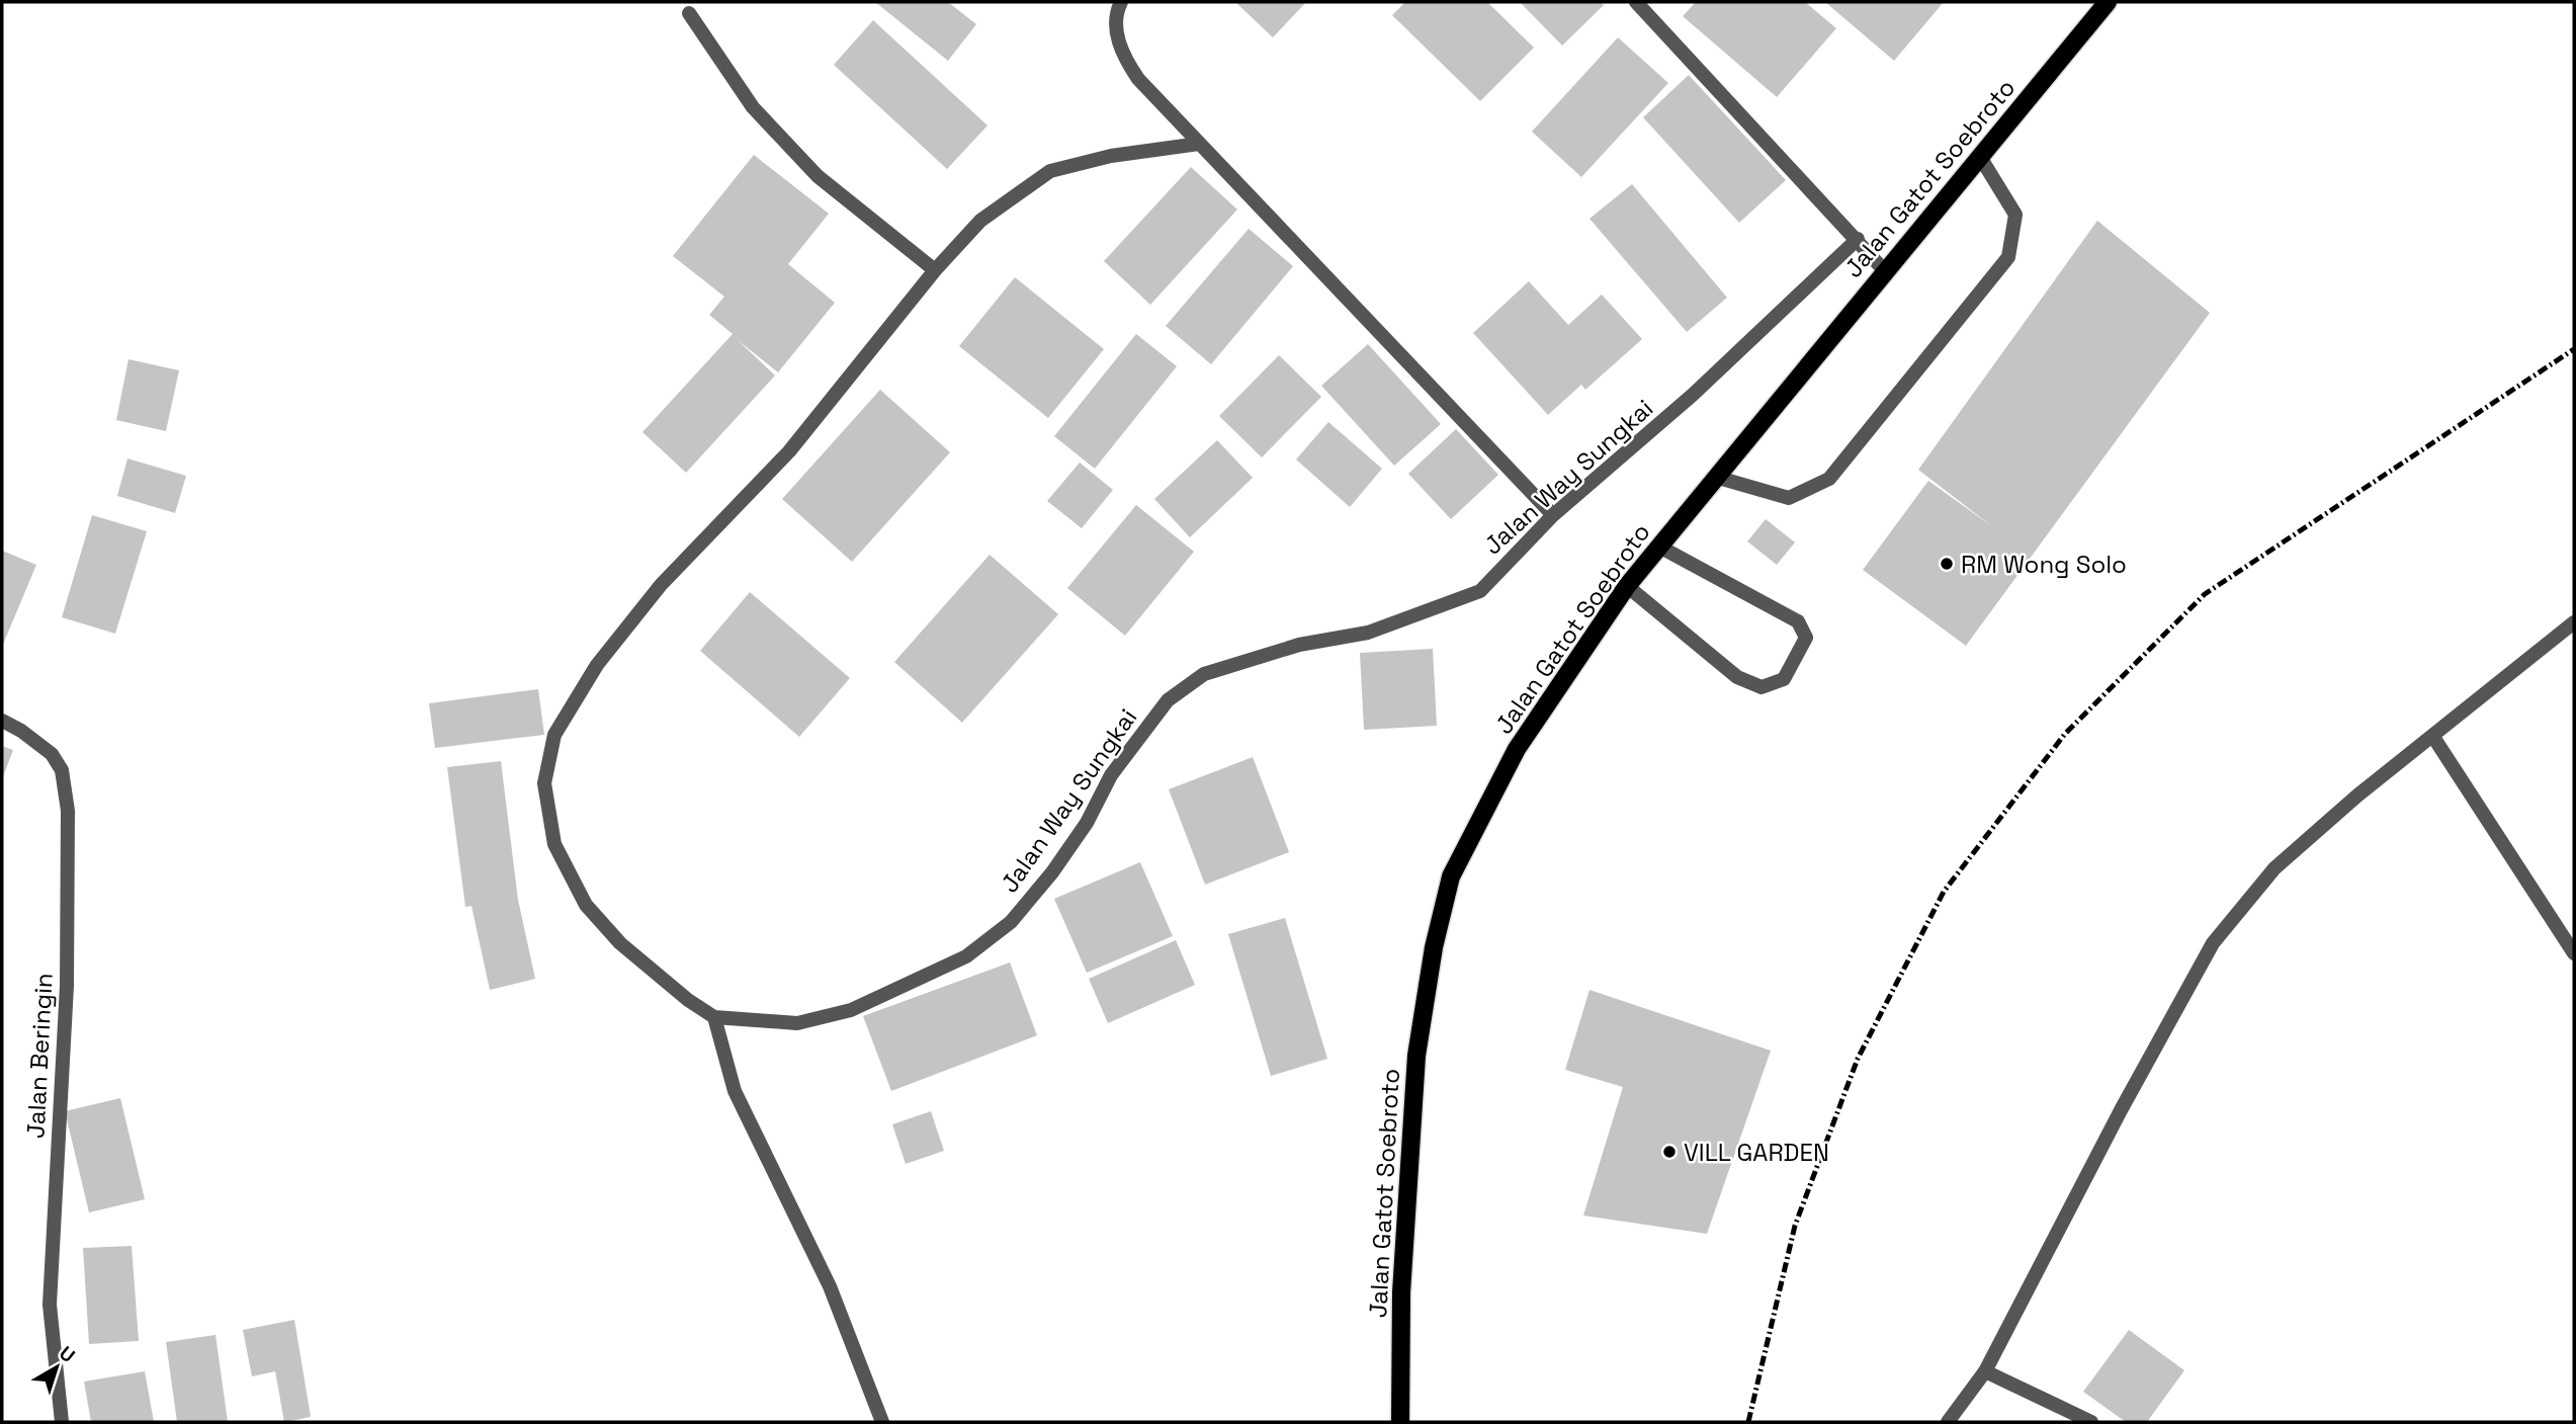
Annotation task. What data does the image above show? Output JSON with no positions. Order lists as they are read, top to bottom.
{
  "streets": {
    "main road": ["Jalan Gatot Soebroto"],
    "street": ["Jalan Way Sungkai", "Jalan Beringin"]
  },
  "places": ["RM Wong Solo", "VILL GARDEN"],
  "north": "top right"
}
